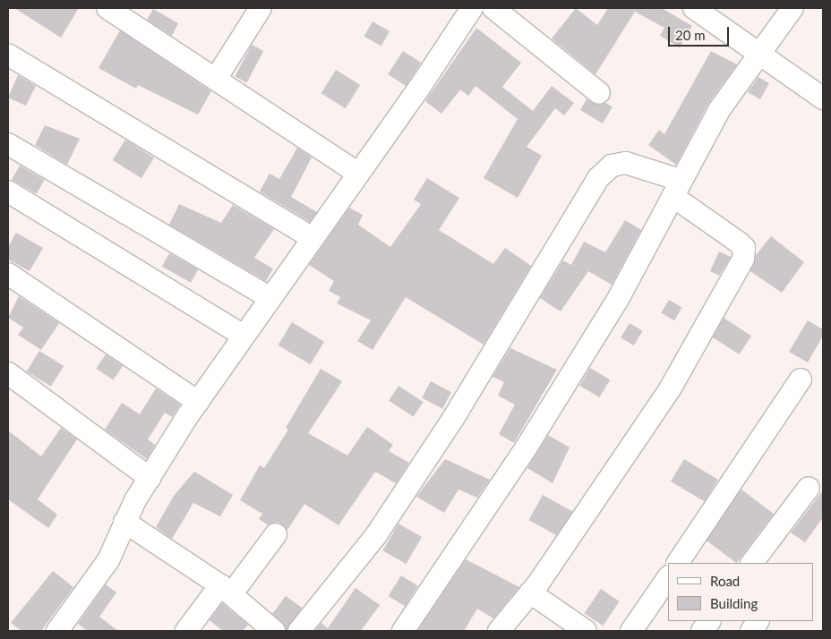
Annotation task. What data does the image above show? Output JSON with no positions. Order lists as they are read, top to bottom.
{
  "legend": ["Road", "Building"],
  "scale_bar": "20 m"
}
